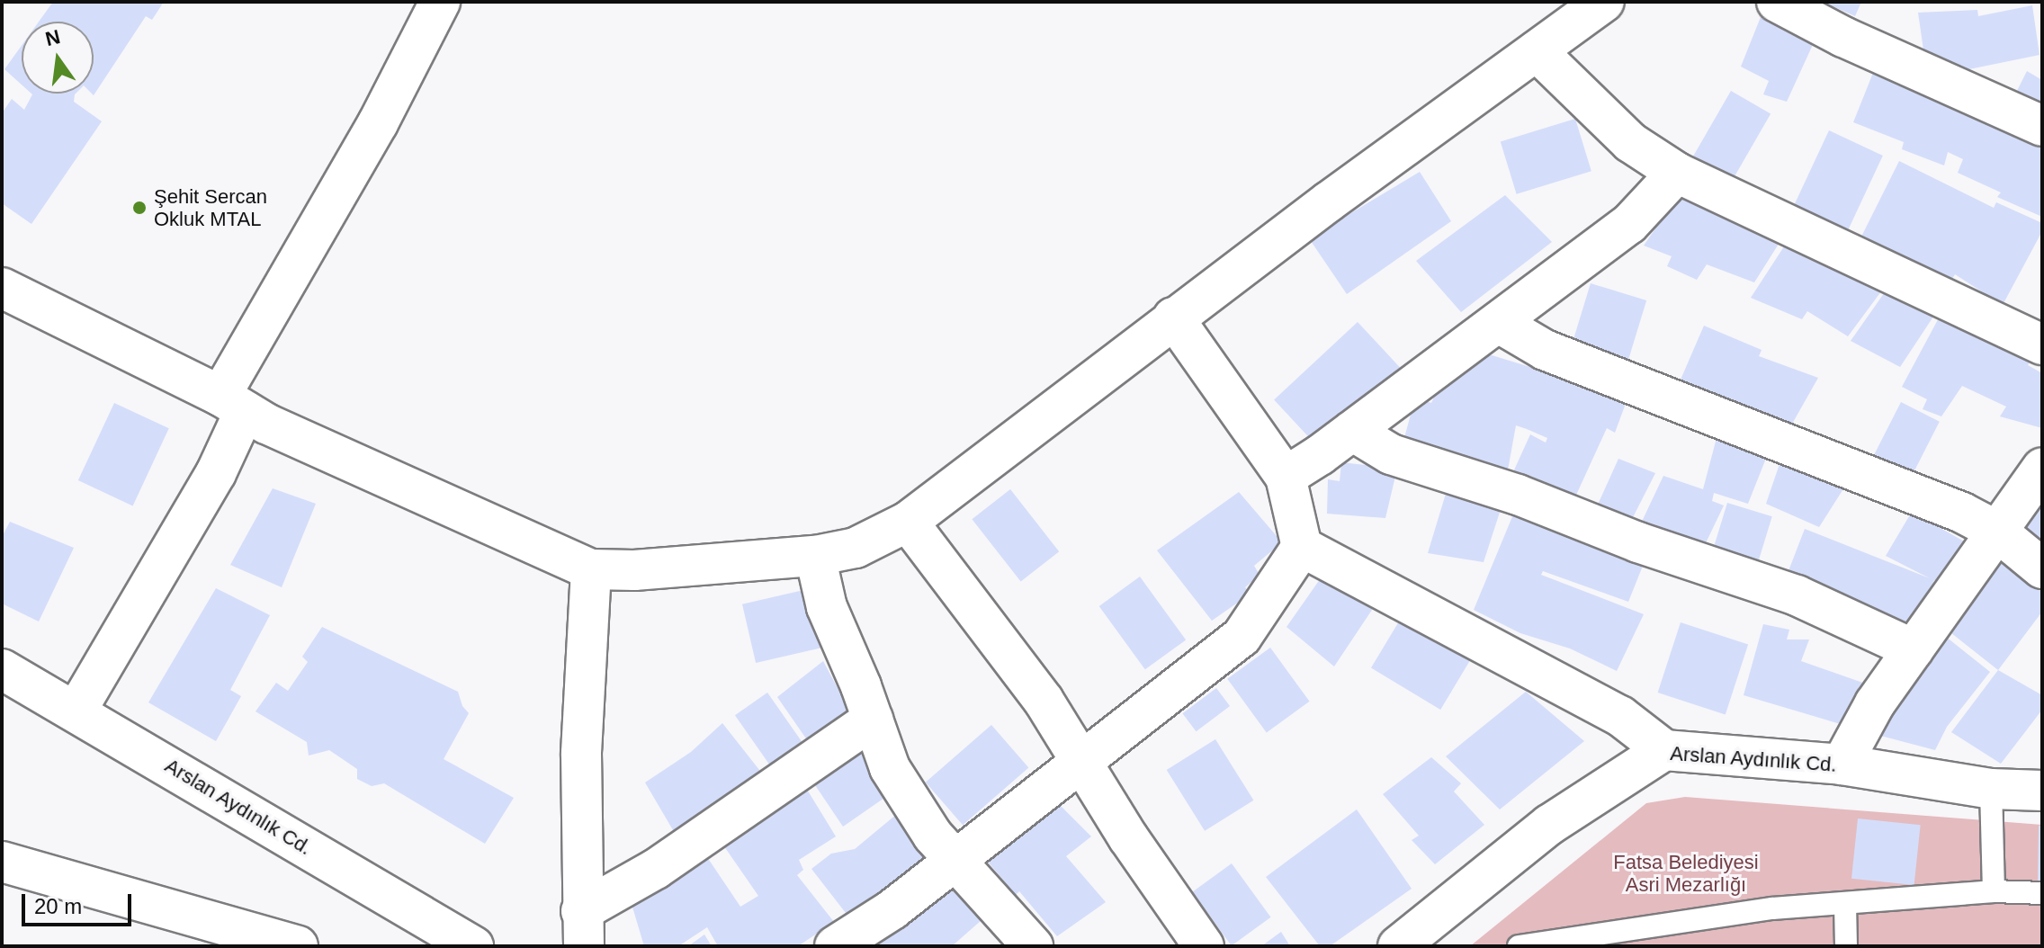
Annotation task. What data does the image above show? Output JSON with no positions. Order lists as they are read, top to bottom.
{
  "streets": {
    "street": ["Arslan Aydınlık Cd."]
  },
  "parks": ["Fatsa Belediyesi Asri Mezarlığı"],
  "places": ["Şehit Sercan Okluk MTAL"],
  "scale_bar": "20 m",
  "north": "top"
}
